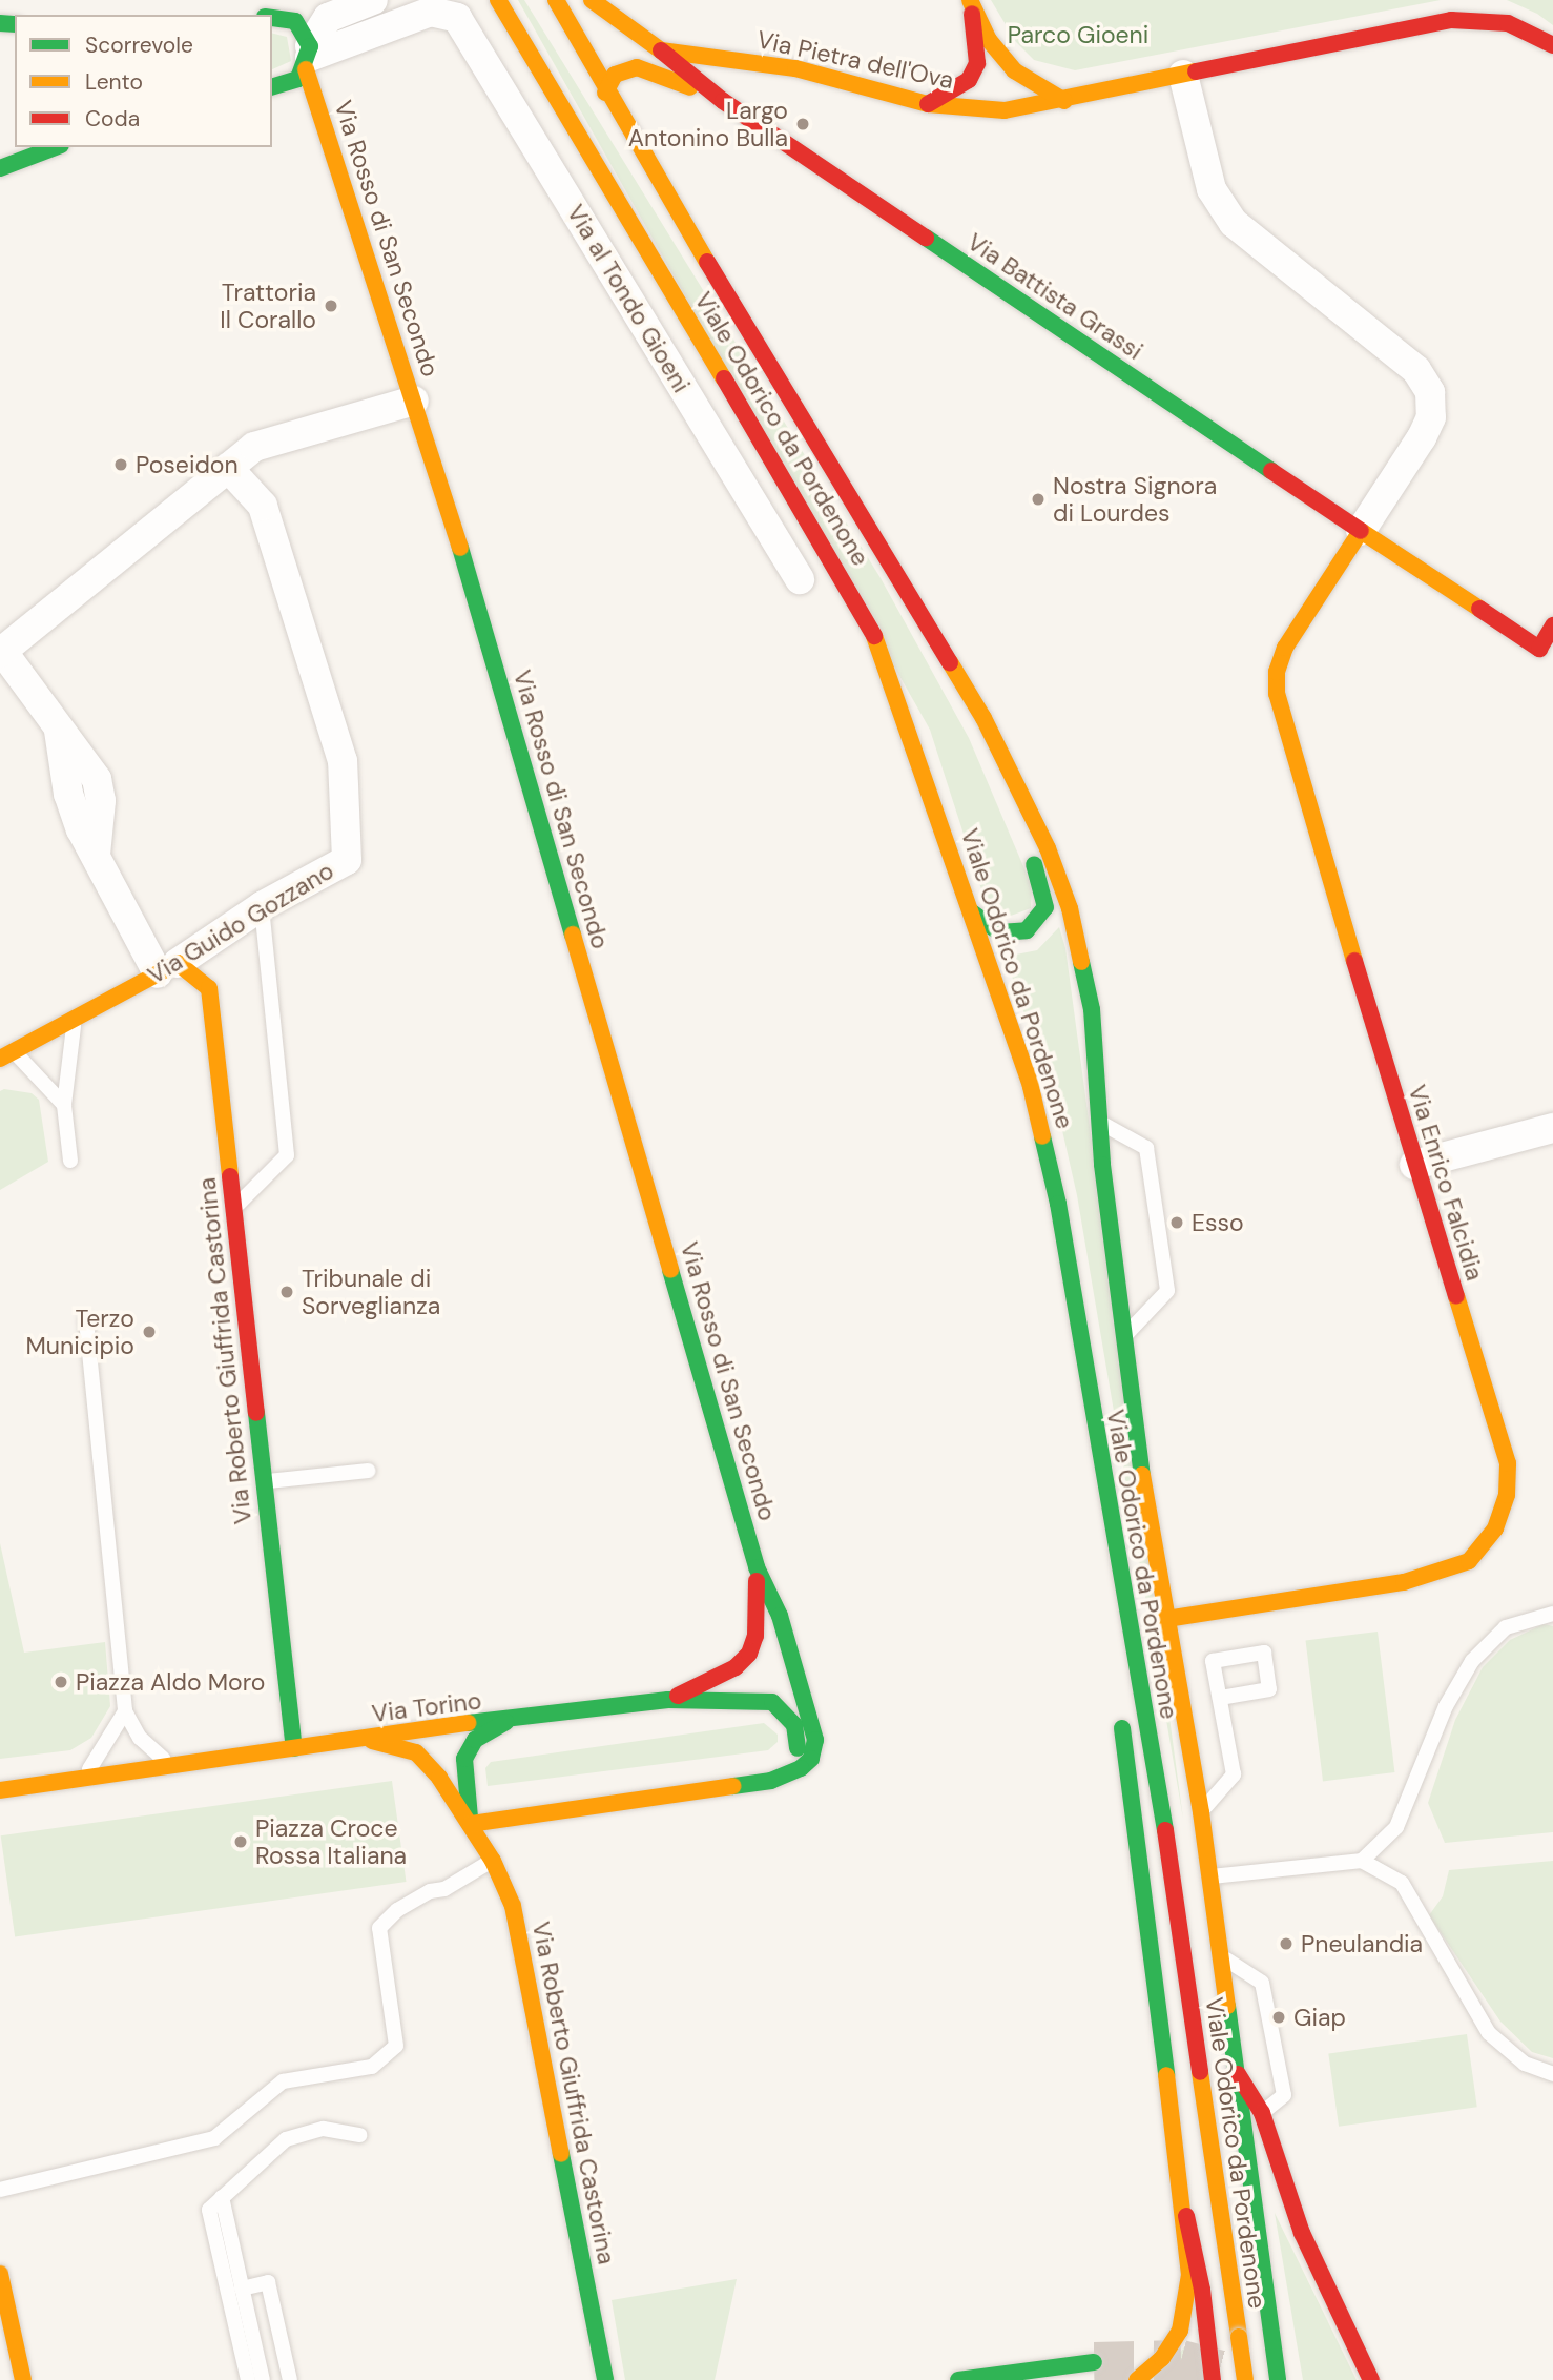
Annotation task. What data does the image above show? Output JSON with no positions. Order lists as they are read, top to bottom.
{
  "streets": {
    "main road": [
      "Via Pietra dell'Ova",
      "Via Rosso di San Secondo",
      "Via Battista Grassi",
      "Viale Odorico da Pordenone",
      "Via Guido Gozzano",
      "Via Enrico Falcidia",
      "Via Roberto Giuffrida Castorina",
      "Via Torino"
    ],
    "street": ["Via al Tondo Gioeni"]
  },
  "crossings": [
    ["Via Battista Grassi", "Via Enrico Falcidia"],
    ["Via al Tondo Gioeni", "Viale Odorico da Pordenone"],
    ["Viale Odorico da Pordenone", "Via Enrico Falcidia"],
    ["Via Guido Gozzano", "Via Roberto Giuffrida Castorina"],
    ["Via Roberto Giuffrida Castorina", "Via Torino"]
  ],
  "parks": ["Parco Gioeni"],
  "places": [
    "Largo Antonino Bulla",
    "Trattoria Il Corallo",
    "Poseidon",
    "Nostra Signora di Lourdes",
    "Esso",
    "Tribunale di Sorveglianza",
    "Terzo Municipio",
    "Piazza Aldo Moro",
    "Piazza Croce Rossa Italiana",
    "Pneulandia",
    "Giap"
  ],
  "legend": ["Scorrevole", "Lento", "Coda"]
}
